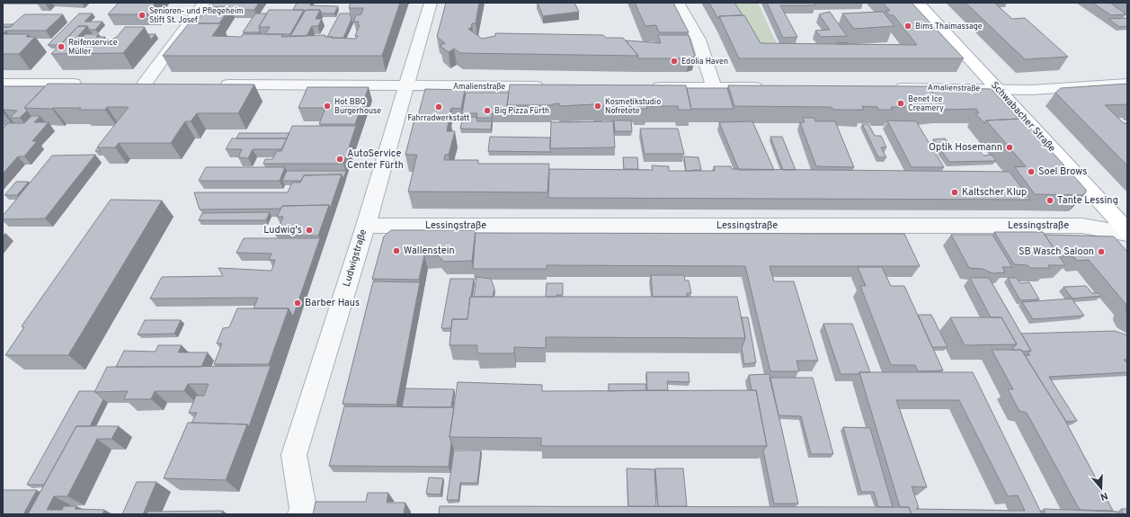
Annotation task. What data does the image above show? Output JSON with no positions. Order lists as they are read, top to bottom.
{
  "streets": {
    "main road": ["Schwabacher Straße"],
    "street": ["Amalienstraße", "Lessingstraße", "Ludwigstraße"]
  },
  "crossings": [
    ["Amalienstraße", "Schwabacher Straße"],
    ["Amalienstraße", "Ludwigstraße"],
    ["Schwabacher Straße", "Lessingstraße"],
    ["Lessingstraße", "Ludwigstraße"]
  ],
  "places": [
    "Senioren- und Pflegeheim Stift St. Josef",
    "Bims Thaimassage",
    "Reifenservice Müller",
    "Edolia Haven",
    "Benet Ice Creamery",
    "Hot BBQ Burgerhouse",
    "Kosmetikstudio Nofretete",
    "Fahrradwerkstatt",
    "Big Pizza Fürth",
    "Optik Hosemann",
    "AutoService Center Fürth",
    "Soel Brows",
    "Kaltscher Klup",
    "Tante Lessing",
    "Ludwig's",
    "Wallenstein",
    "SB Wasch Saloon",
    "Barber Haus"
  ],
  "north": "bottom"
}
